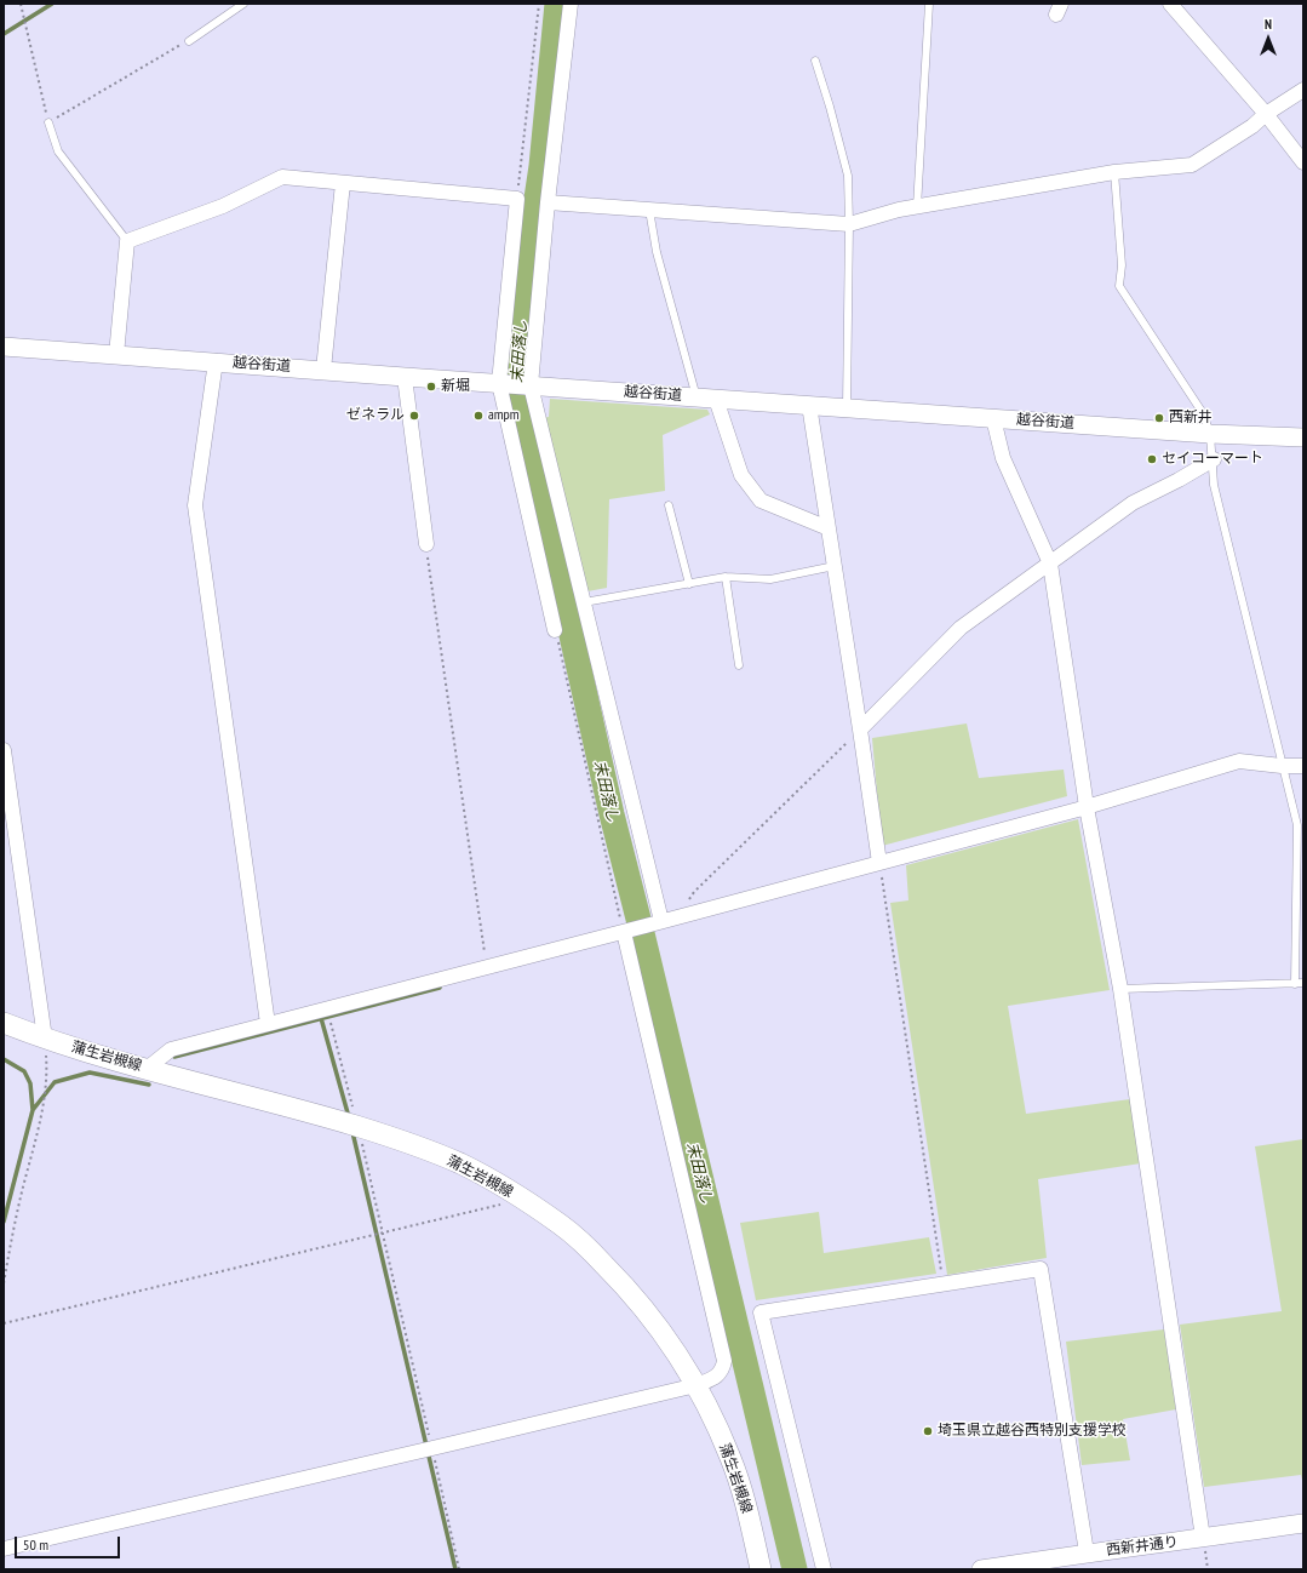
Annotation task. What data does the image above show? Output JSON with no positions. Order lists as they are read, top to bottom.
{
  "streets": {
    "main road": ["蒲生岩槻線"],
    "street": ["越谷街道", "西新井通り"]
  },
  "water": ["末田落し"],
  "places": [
    "新堀",
    "ゼネラル",
    "ampm",
    "西新井",
    "セイコーマート",
    "埼玉県立越谷西特別支援学校"
  ],
  "scale_bar": "50 m",
  "north": "top"
}
